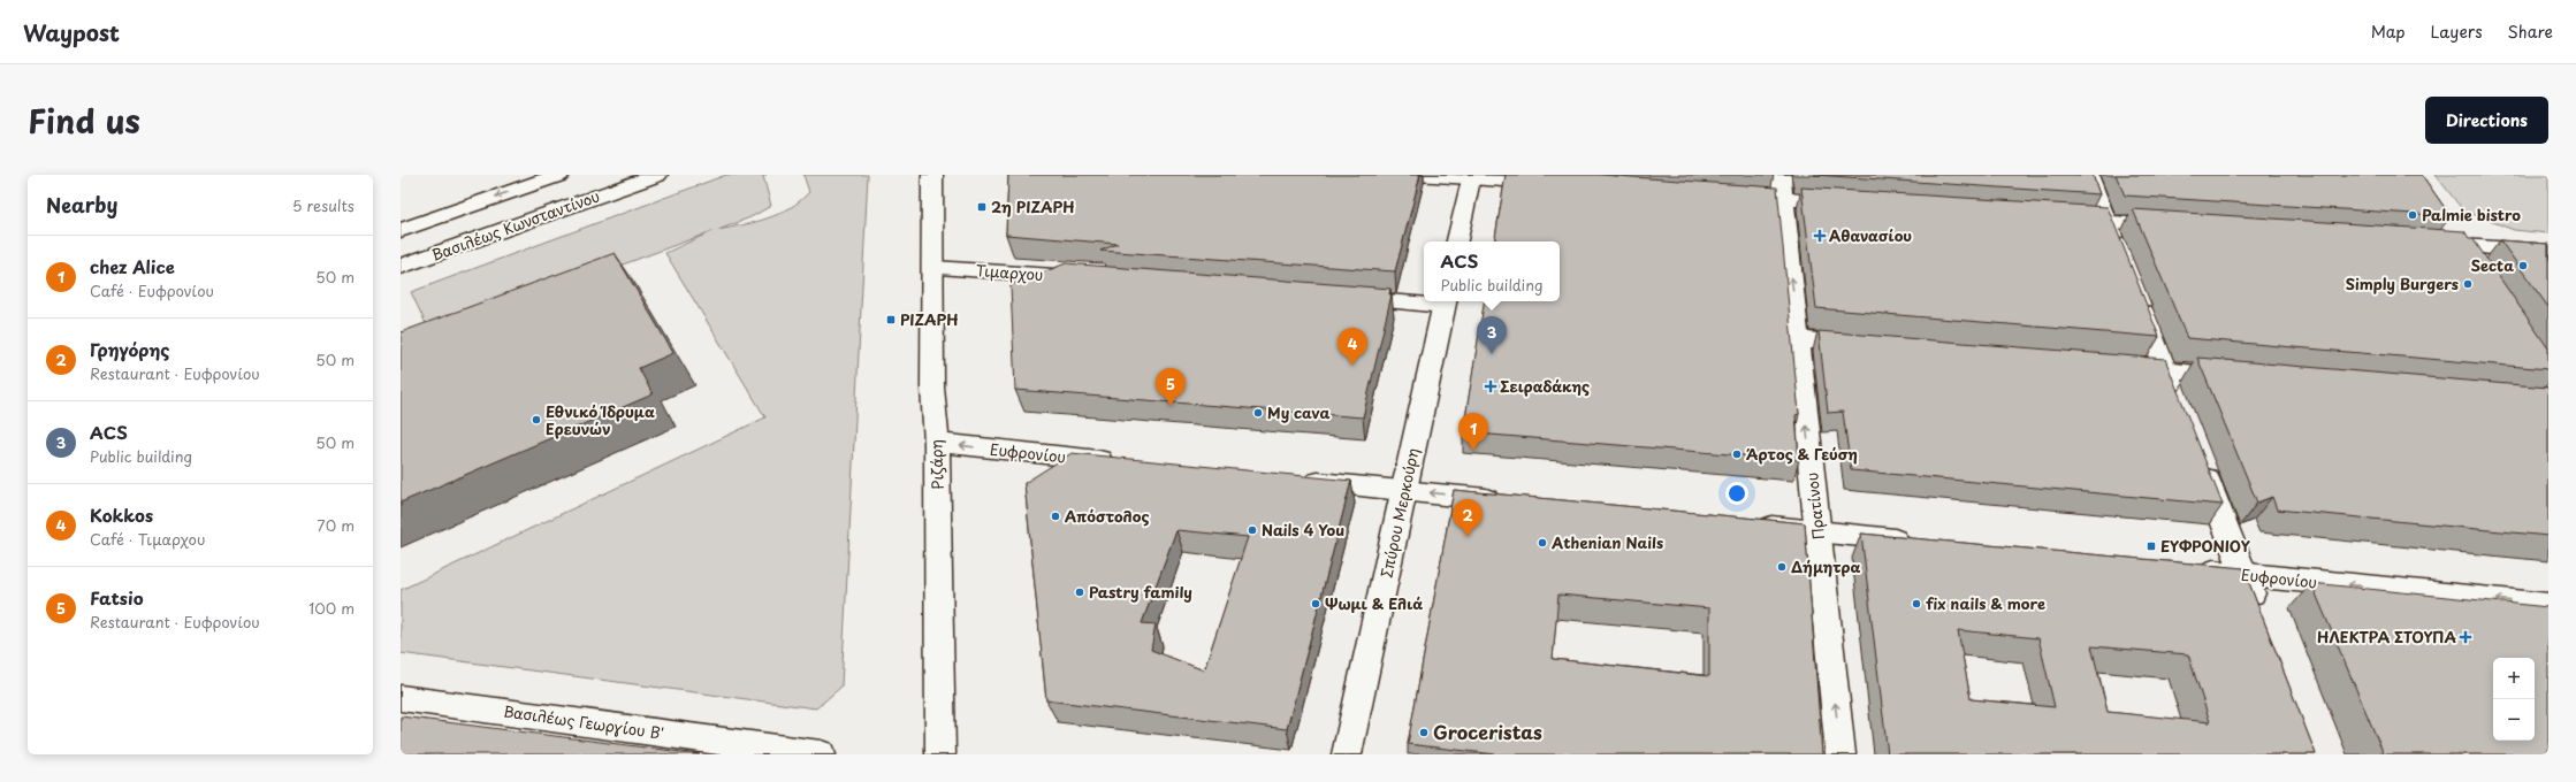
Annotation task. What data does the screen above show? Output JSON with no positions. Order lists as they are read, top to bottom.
{
  "streets": {
    "street": [
      "Βασιλέως Κωνσταντίνου",
      "Τιμαρχου",
      "Ευφρονίου",
      "Ριζάρη",
      "Πρατίνου",
      "Σπύρου Μερκούρη",
      "Βασιλέως Γεωργίου Β'"
    ]
  },
  "crossings": [
    ["Τιμαρχου", "Ριζάρη"],
    ["Ευφρονίου", "Ριζάρη"]
  ],
  "one_way": ["Ευφρονίου", "Πρατίνου"],
  "places": {
    "transit": ["2η ΡΙΖΑΡΗ", "ΡΙΖΑΡΗ", "ΕΥΦΡΟΝΙΟΥ"],
    "other": [
      "Palmie bistro",
      "Secta",
      "Simply Burgers",
      "My cava",
      "Εθνικό Ίδρυμα Ερευνών",
      "Άρτος & Γεύση",
      "Απόστολος",
      "Nails 4 You",
      "Athenian Nails",
      "Δήμητρα",
      "Pastry family",
      "Ψωμι & Ελιά",
      "fix nails & more",
      "Groceristas"
    ],
    "health": ["Αθανασίου", "Σειραδάκης", "ΗΛΕΚΤΡΑ ΣΤΟΥΠΑ"]
  },
  "page": {
    "header": "Waypost",
    "nav": ["Map", "Layers", "Share"],
    "title": "Find us",
    "buttons": "Directions",
    "heading": ["Nearby", "5 results"],
    "list": [
      {
        "mark": "1",
        "name": "chez Alice",
        "note": "Café · Ευφρονίου",
        "value": "50 m"
      },
      {
        "mark": "2",
        "name": "Γρηγόρης",
        "note": "Restaurant · Ευφρονίου",
        "value": "50 m"
      },
      {
        "mark": "3",
        "name": "ACS",
        "note": "Public building",
        "value": "50 m"
      },
      {
        "mark": "4",
        "name": "Kokkos",
        "note": "Café · Τιμαρχου",
        "value": "70 m"
      },
      {
        "mark": "5",
        "name": "Fatsio",
        "note": "Restaurant · Ευφρονίου",
        "value": "100 m"
      }
    ],
    "popup": ["ACS", "Public building"],
    "pins": [
      "3",
      "4",
      "5",
      "1",
      "2"
    ],
    "map_buttons": ["+", "−"]
  }
}
